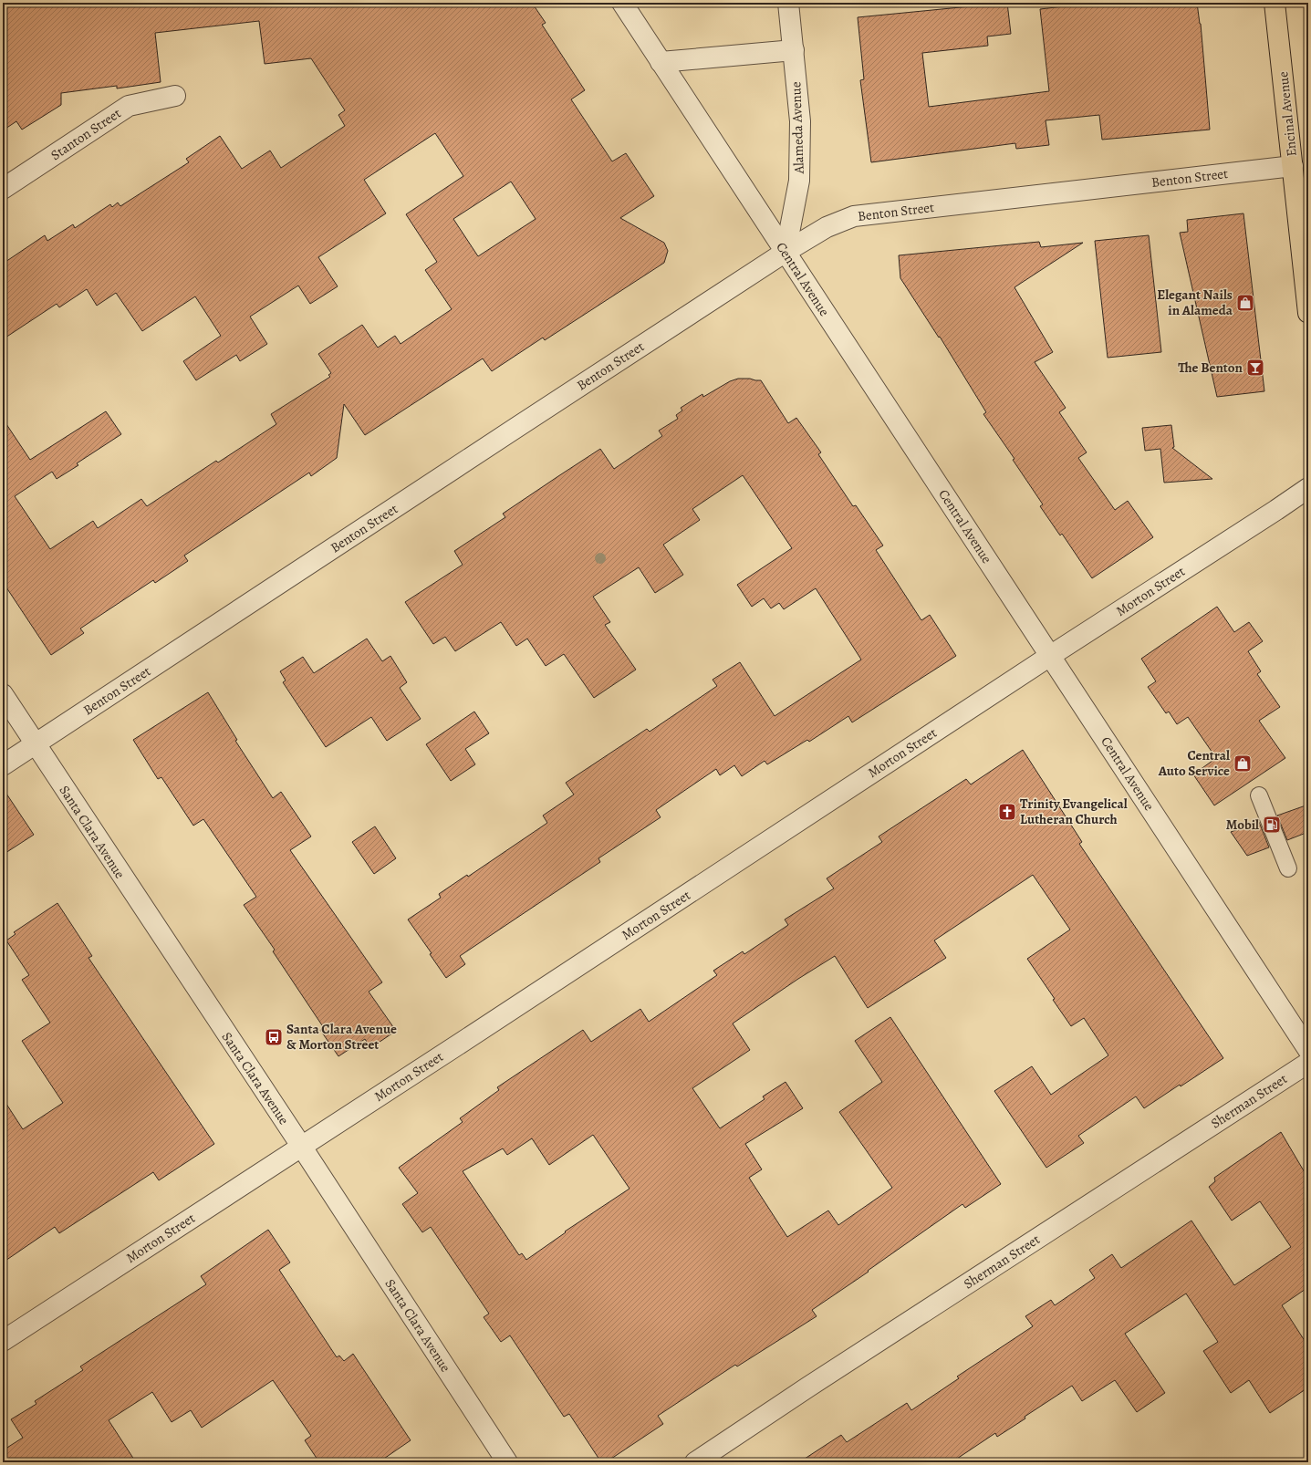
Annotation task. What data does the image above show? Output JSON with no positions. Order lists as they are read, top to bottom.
{
  "streets": {
    "main road": ["Encinal Avenue"],
    "street": [
      "Alameda Avenue",
      "Stanton Street",
      "Benton Street",
      "Central Avenue",
      "Morton Street",
      "Santa Clara Avenue",
      "Sherman Street"
    ]
  },
  "crossings": [
    ["Encinal Avenue", "Benton Street"],
    ["Alameda Avenue", "Benton Street"],
    ["Alameda Avenue", "Central Avenue"],
    ["Benton Street", "Central Avenue"],
    ["Benton Street", "Santa Clara Avenue"],
    ["Central Avenue", "Morton Street"],
    ["Morton Street", "Santa Clara Avenue"]
  ],
  "places": {
    "shop": ["Elegant Nails in Alameda", "Central Auto Service"],
    "bar": ["The Benton"],
    "church": ["Trinity Evangelical Lutheran Church"],
    "fuel station": ["Mobil"],
    "bus stop": ["Santa Clara Avenue & Morton Street"]
  }
}
